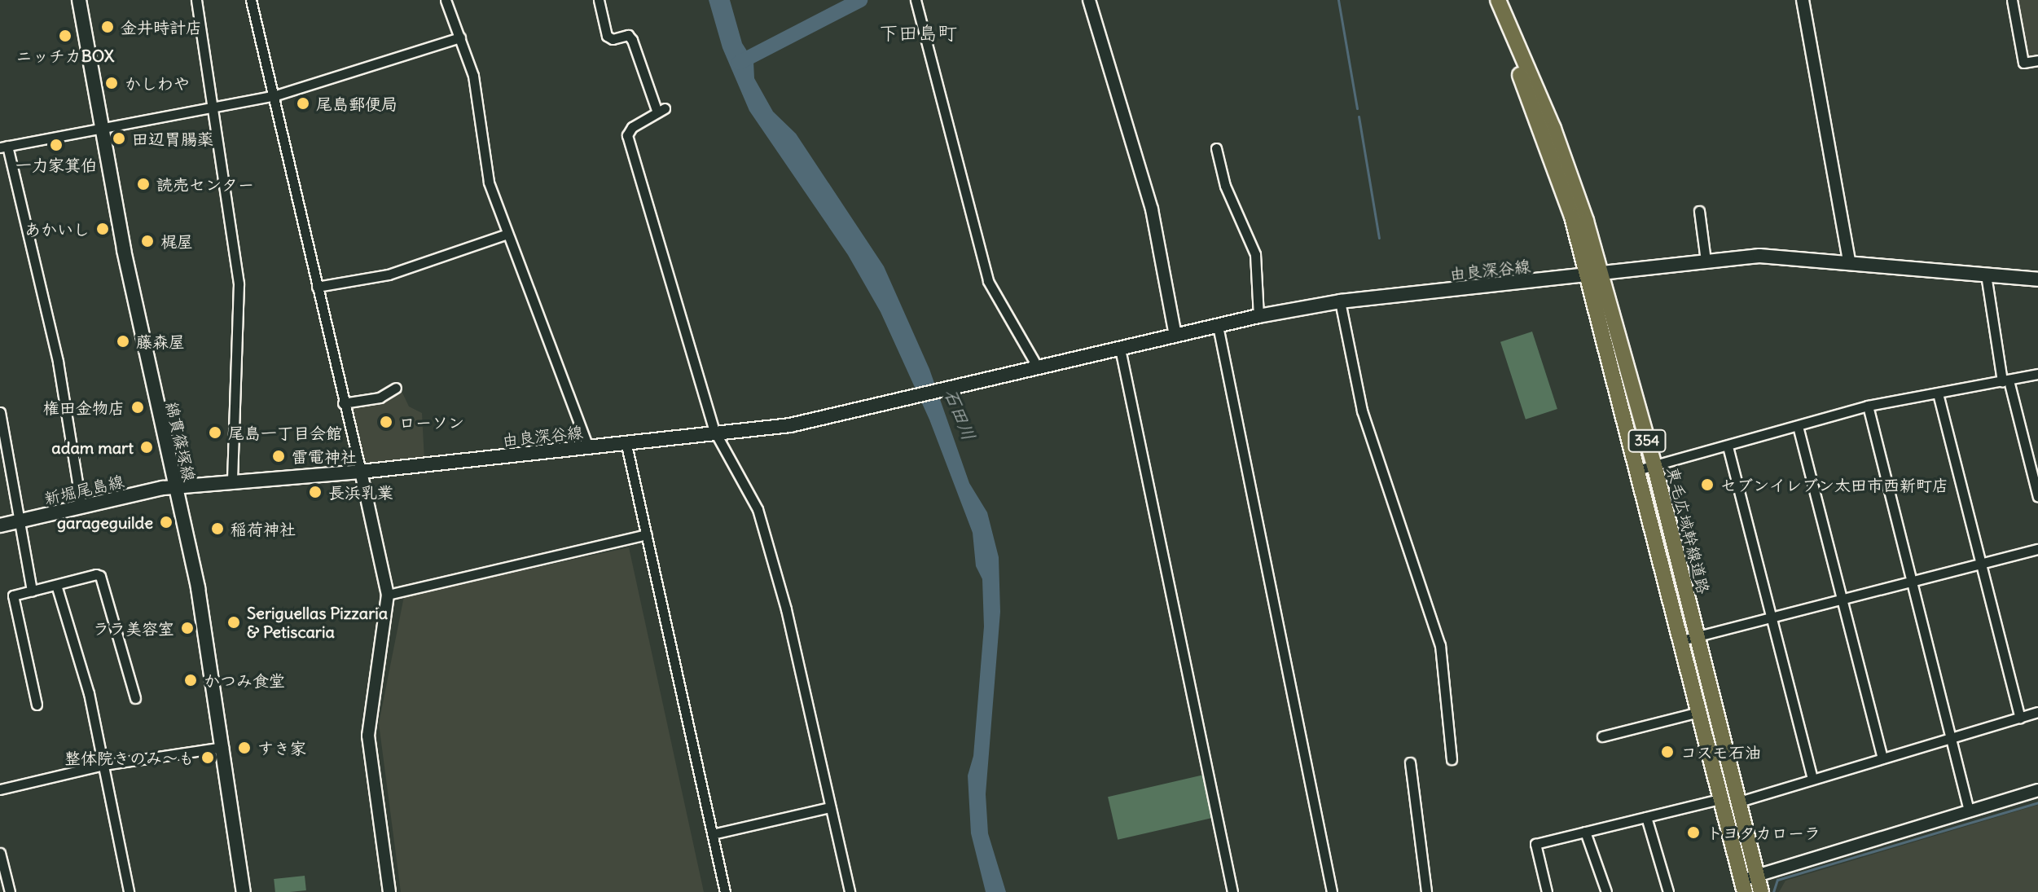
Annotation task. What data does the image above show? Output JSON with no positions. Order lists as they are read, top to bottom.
{
  "streets": {
    "highway": ["354", "東毛広域幹線道路"],
    "main road": ["由良深谷線", "綿貫篠塚線", "新堀尾島線"]
  },
  "crossings": [
    ["由良深谷線", "綿貫篠塚線"],
    ["由良深谷線", "新堀尾島線"],
    ["由良深谷線", "東毛広域幹線道路"],
    ["綿貫篠塚線", "新堀尾島線"]
  ],
  "districts": ["下田島町"],
  "water": ["石田川"],
  "places": [
    "金井時計店",
    "ニッチカBOX",
    "かしわや",
    "尾島郵便局",
    "田辺胃腸薬",
    "一力家箕伯",
    "読売センター",
    "あかいし",
    "梶屋",
    "藤森屋",
    "権田金物店",
    "ローソン",
    "尾島一丁目会館",
    "adam mart",
    "雷電神社",
    "セブンイレブン太田市西新町店",
    "長浜乳業",
    "garageguilde",
    "稲荷神社",
    "Seriguellas Pizzaria & Petiscaria",
    "ララ美容室",
    "かつみ食堂",
    "すき家",
    "コスモ石油",
    "整体院きのみ〜も",
    "トヨタカローラ"
  ]
}
